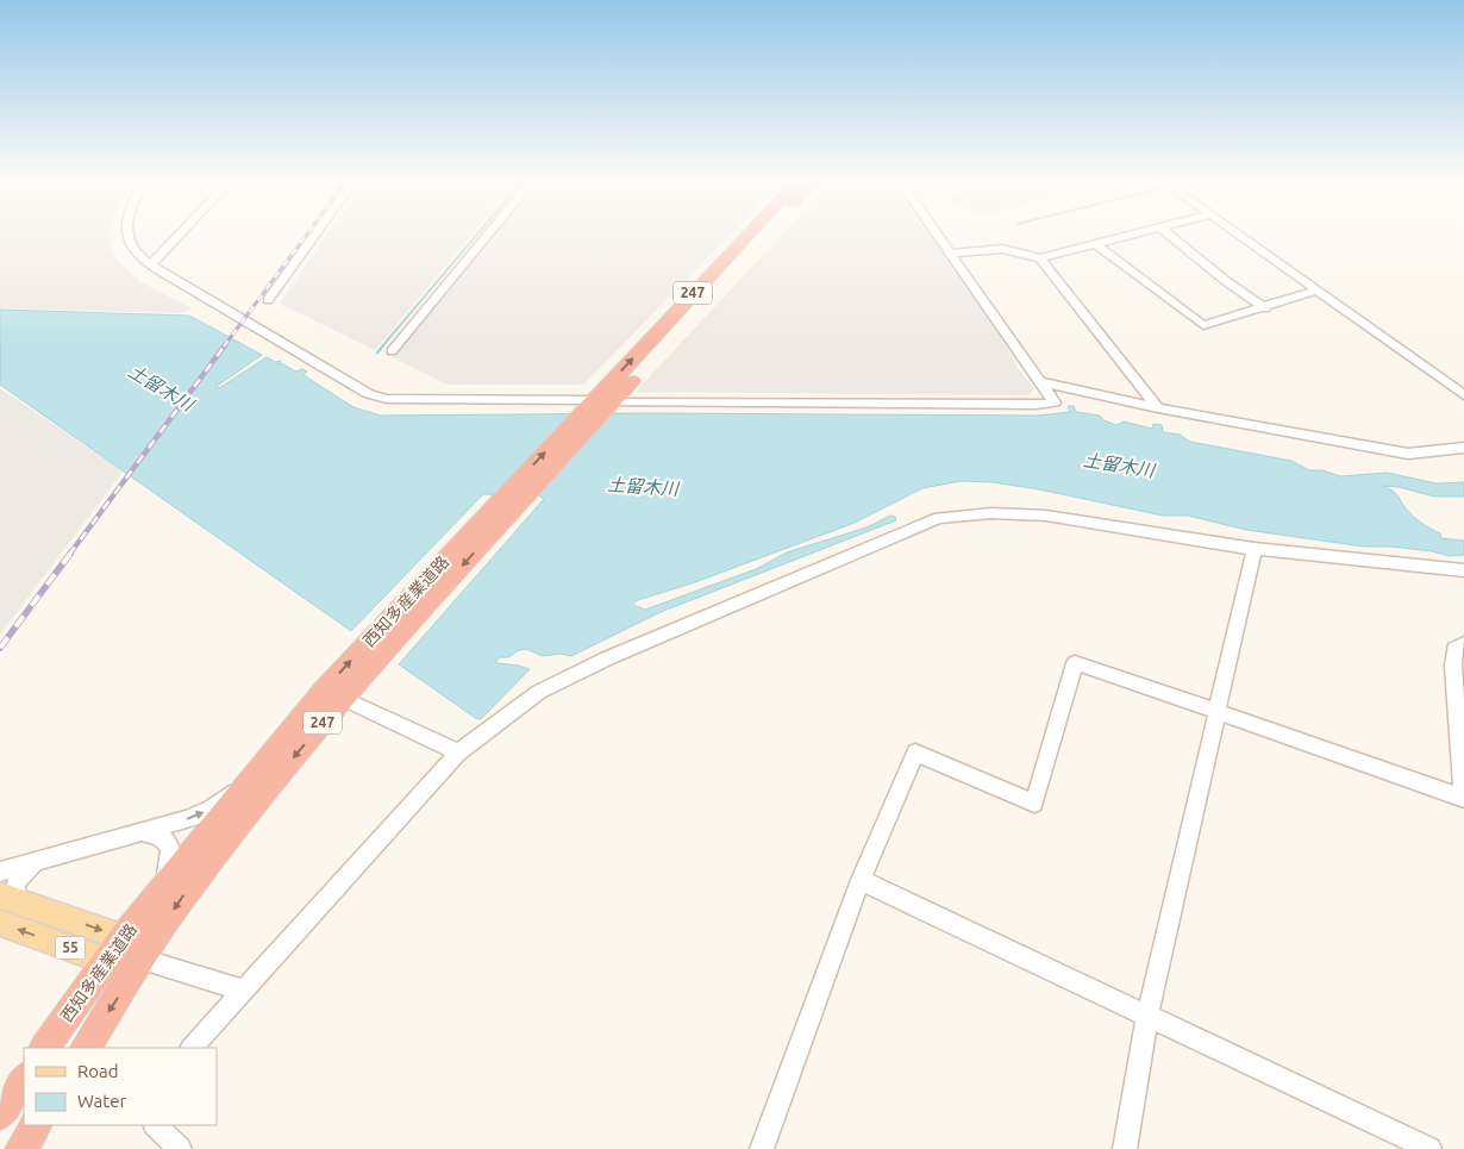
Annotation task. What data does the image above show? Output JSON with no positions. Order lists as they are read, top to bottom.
{
  "streets": {
    "highway": ["247", "西知多産業道路"],
    "main road": ["55"]
  },
  "crossings": [
    ["西知多産業道路", "55"]
  ],
  "water": ["土留木川"],
  "legend": ["Road", "Water"]
}
